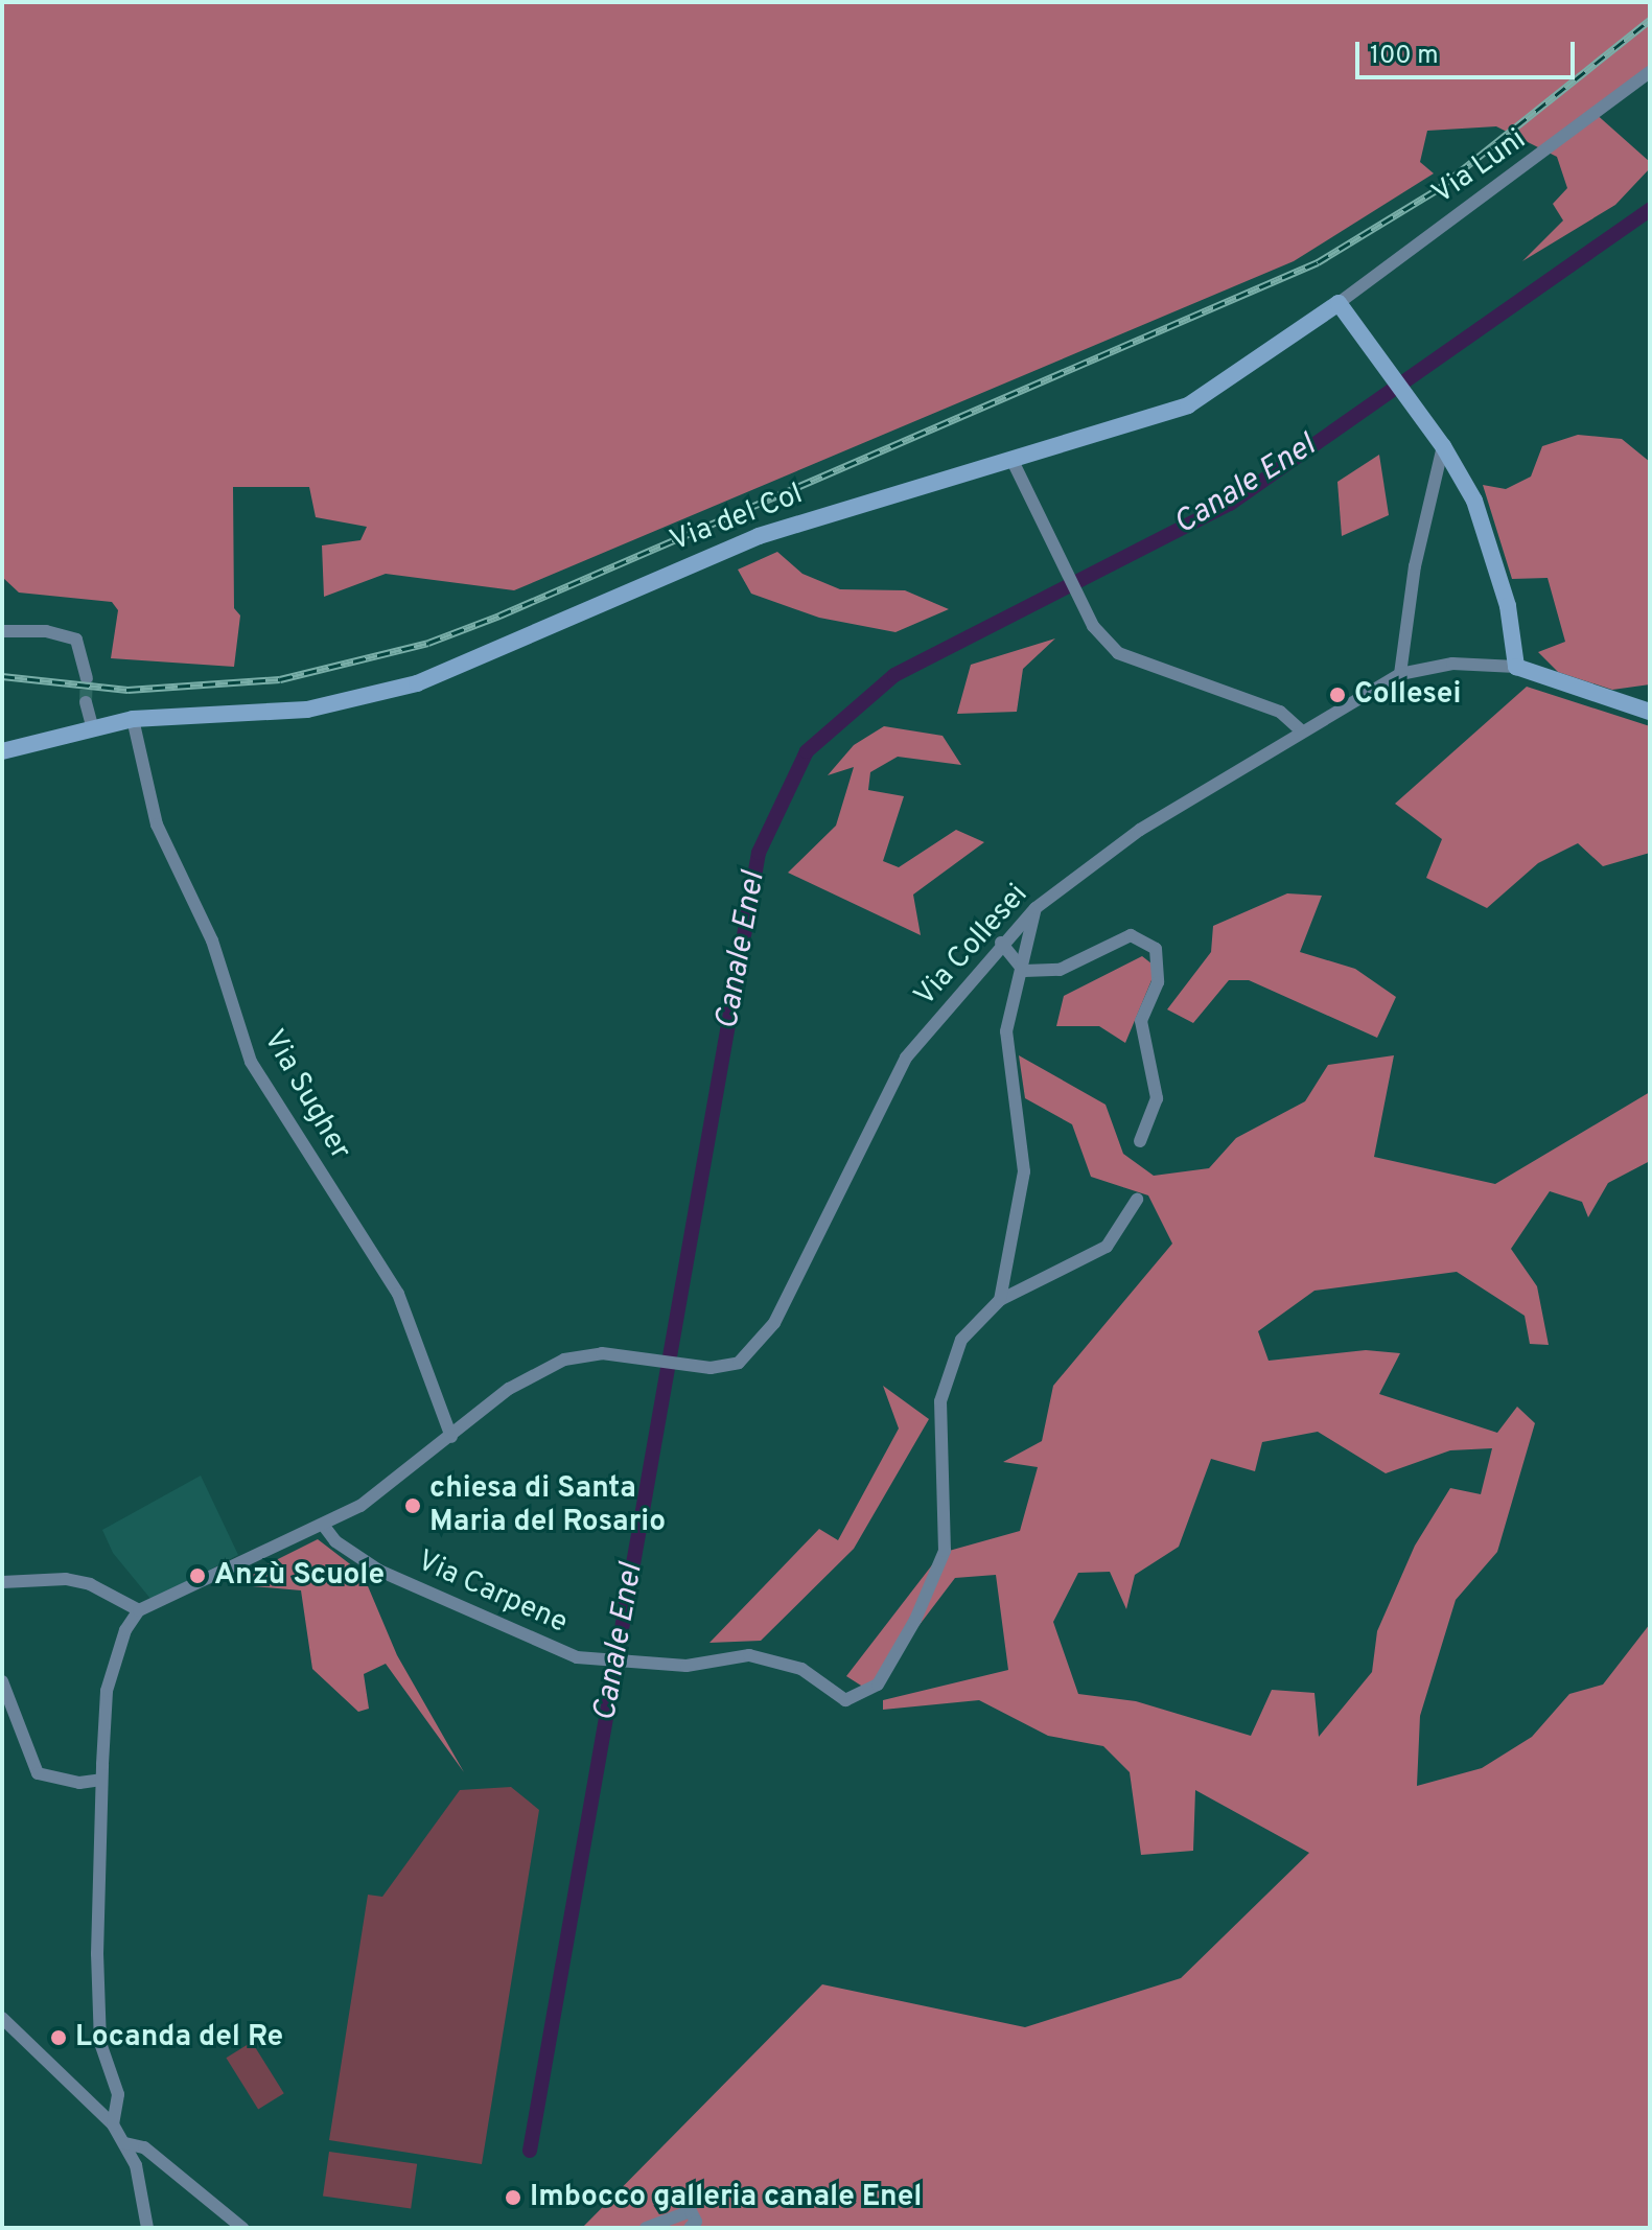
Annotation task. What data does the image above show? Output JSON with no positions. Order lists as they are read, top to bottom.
{
  "streets": {
    "street": [
      "Via Luni",
      "Via del Col",
      "Via Collesei",
      "Via Sugher",
      "Via Carpene"
    ]
  },
  "crossings": [
    ["Via Luni", "Via del Col"],
    ["Via del Col", "Via Sugher"],
    ["Via Collesei", "Via Sugher"],
    ["Via Collesei", "Via Carpene"]
  ],
  "water": ["Canale Enel"],
  "places": [
    "Collesei",
    "chiesa di Santa Maria del Rosario",
    "Anzù Scuole",
    "Locanda del Re",
    "Imbocco galleria canale Enel"
  ],
  "scale_bar": "100 m"
}
